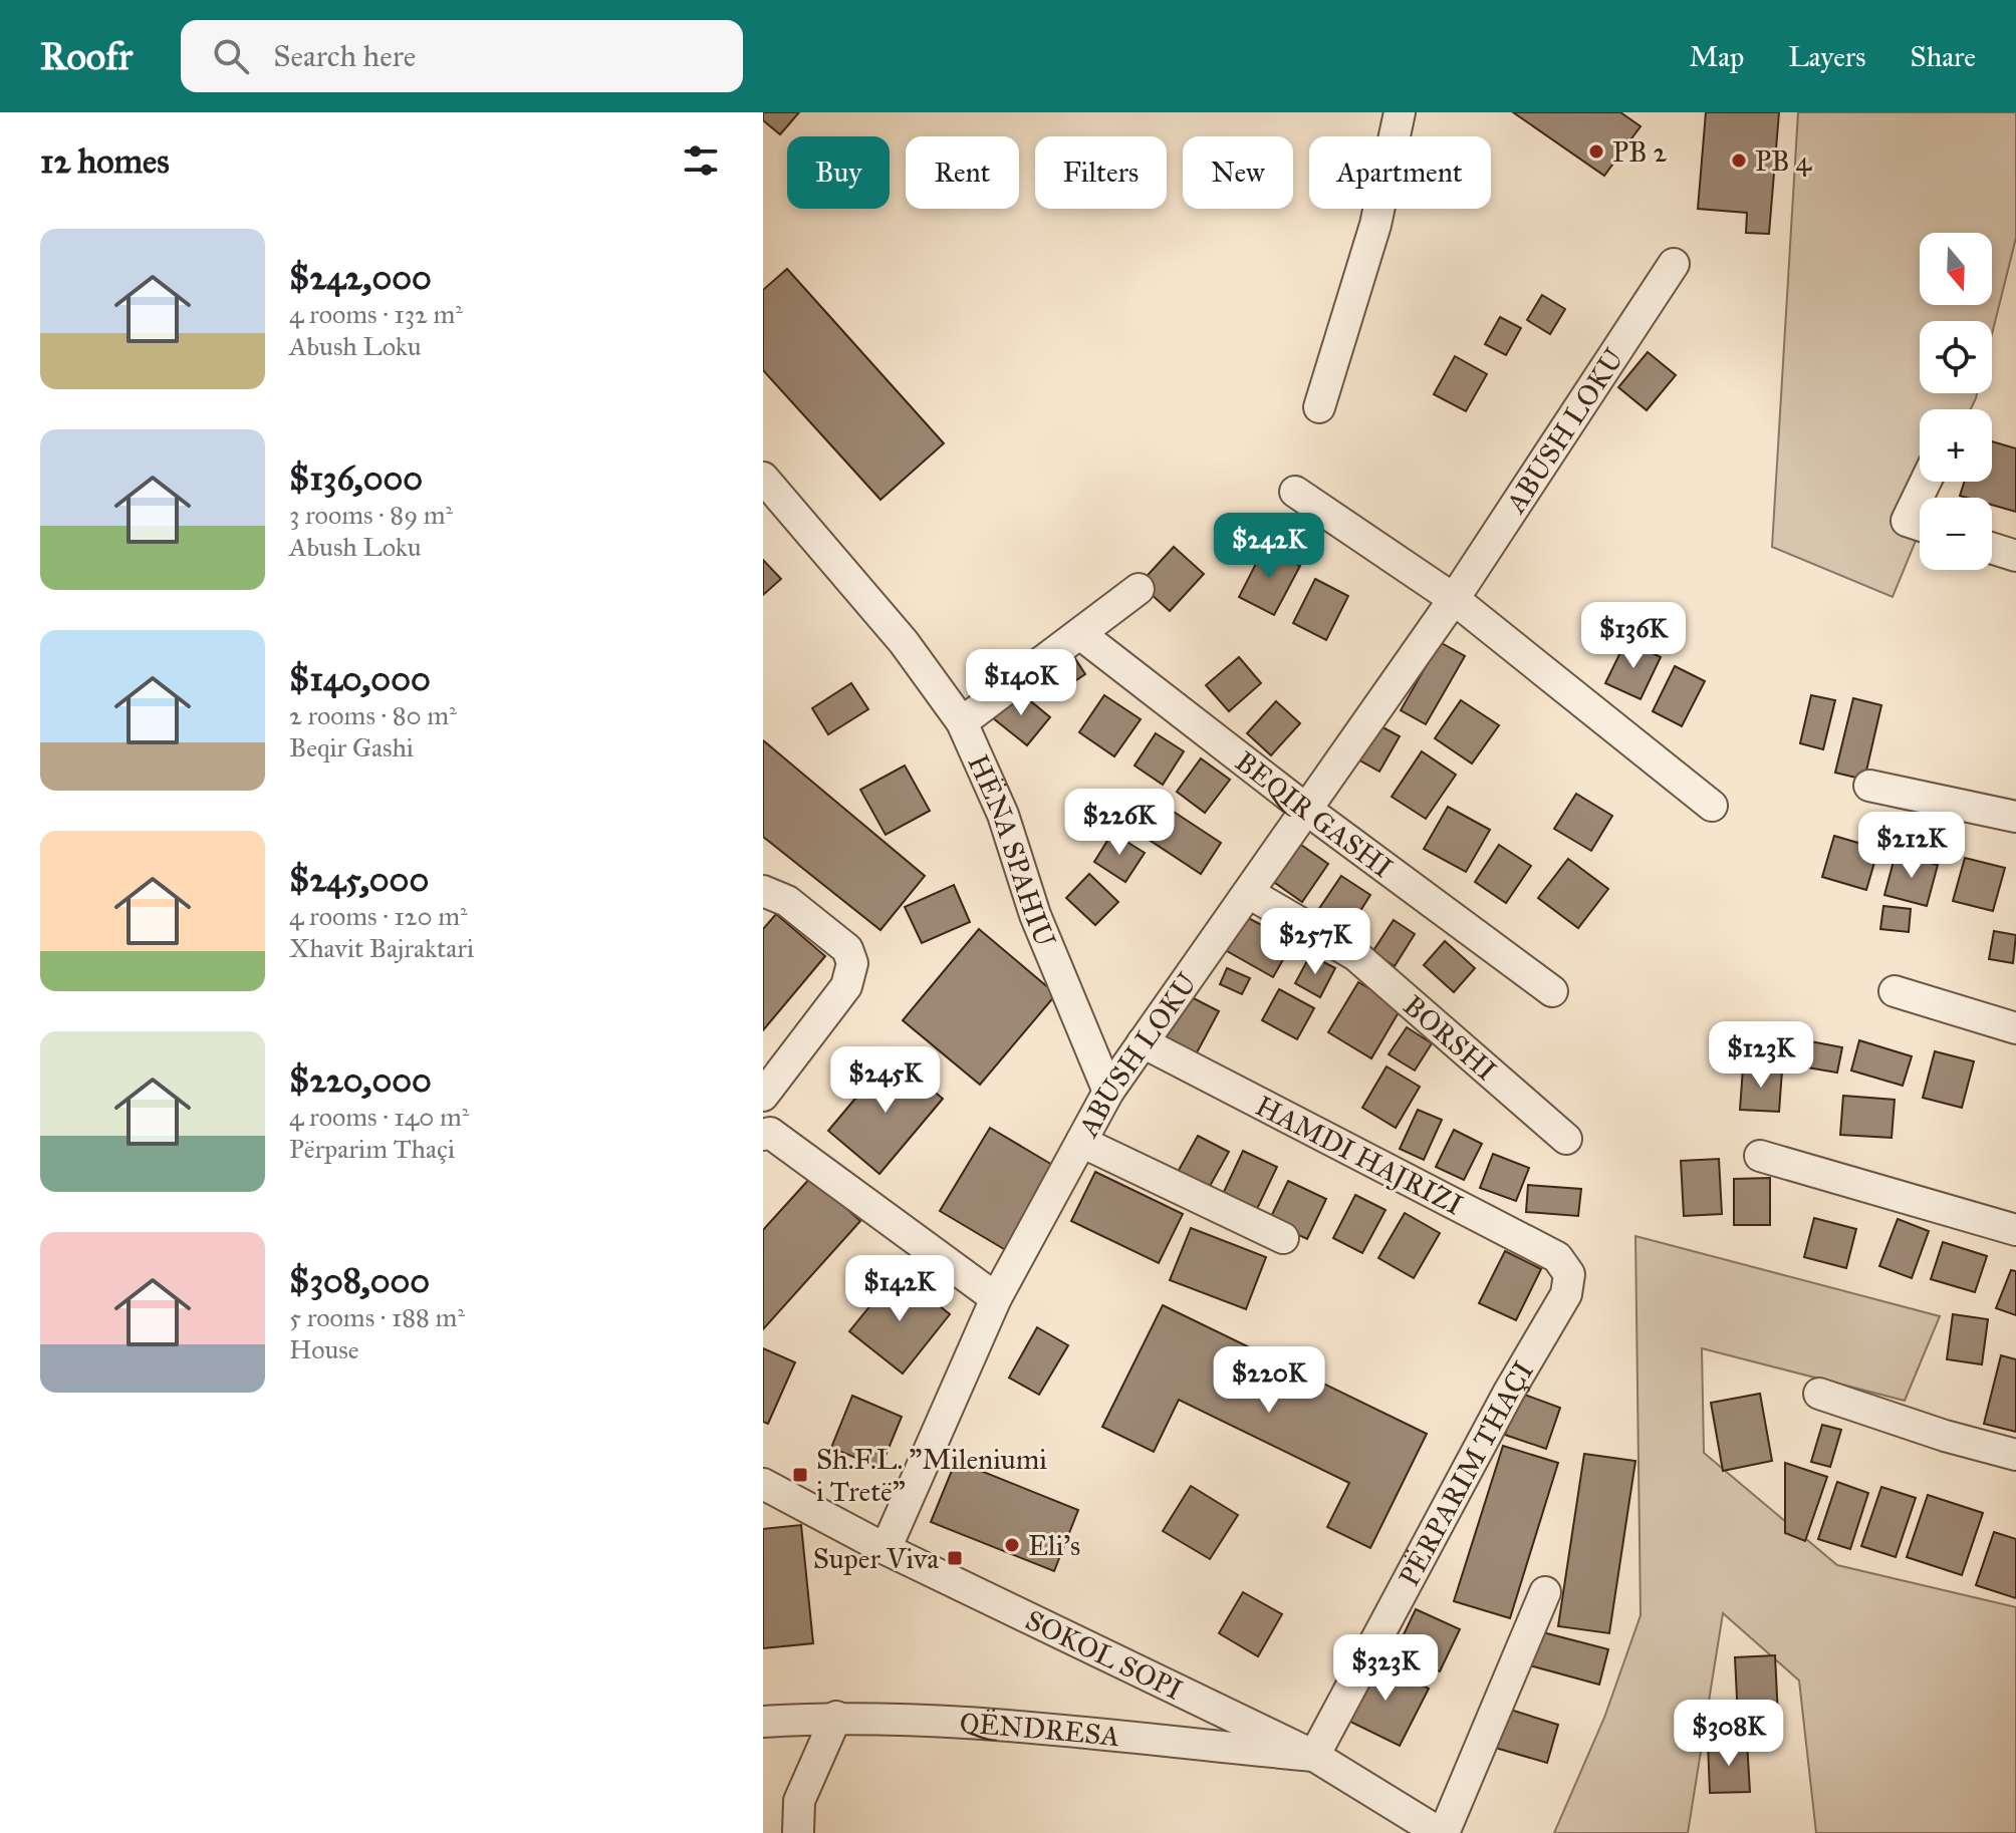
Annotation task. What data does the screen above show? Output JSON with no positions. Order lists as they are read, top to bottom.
{
  "streets": {
    "street": [
      "ABUSH LOKU",
      "BEQIR GASHI",
      "HËNA SPAHIU",
      "BORSHI",
      "HAMDI HAJRIZI",
      "PËRPARIM THAÇI",
      "SOKOL SOPI",
      "QËNDRESA"
    ]
  },
  "crossings": [
    ["ABUSH LOKU", "BEQIR GASHI"],
    ["ABUSH LOKU", "HËNA SPAHIU"],
    ["ABUSH LOKU", "BORSHI"],
    ["ABUSH LOKU", "HAMDI HAJRIZI"],
    ["ABUSH LOKU", "SOKOL SOPI"],
    ["HAMDI HAJRIZI", "PËRPARIM THAÇI"],
    ["PËRPARIM THAÇI", "SOKOL SOPI"],
    ["PËRPARIM THAÇI", "QËNDRESA"],
    ["SOKOL SOPI", "QËNDRESA"]
  ],
  "places": {
    "other": ["PB 2", "PB 4", "Eli's"],
    "transit": ["Sh.F.L. \"Mileniumi i Tretë\"", "Super Viva"]
  },
  "north": "bottom",
  "page": {
    "header": "Roofr",
    "search": "Search here",
    "nav": ["Map", "Layers", "Share"],
    "heading": "12 homes",
    "chip": [
      "Buy",
      "Rent",
      "Filters",
      "New",
      "Apartment"
    ],
    "list": [
      {
        "name": "$242,000",
        "note": "4 rooms · 132 m² · Abush Loku"
      },
      {
        "name": "$136,000",
        "note": "3 rooms · 89 m² · Abush Loku"
      },
      {
        "name": "$140,000",
        "note": "2 rooms · 80 m² · Beqir Gashi"
      },
      {
        "name": "$245,000",
        "note": "4 rooms · 120 m² · Xhavit Bajraktari"
      },
      {
        "name": "$220,000",
        "note": "4 rooms · 140 m² · Përparim Thaçi"
      },
      {
        "name": "$308,000",
        "note": "5 rooms · 188 m² · House"
      }
    ],
    "map_buttons": ["+", "−"],
    "price": [
      "$242K",
      "$136K",
      "$140K",
      "$226K",
      "$212K",
      "$257K",
      "$123K",
      "$245K",
      "$142K",
      "$220K",
      "$323K",
      "$308K"
    ]
  }
}
